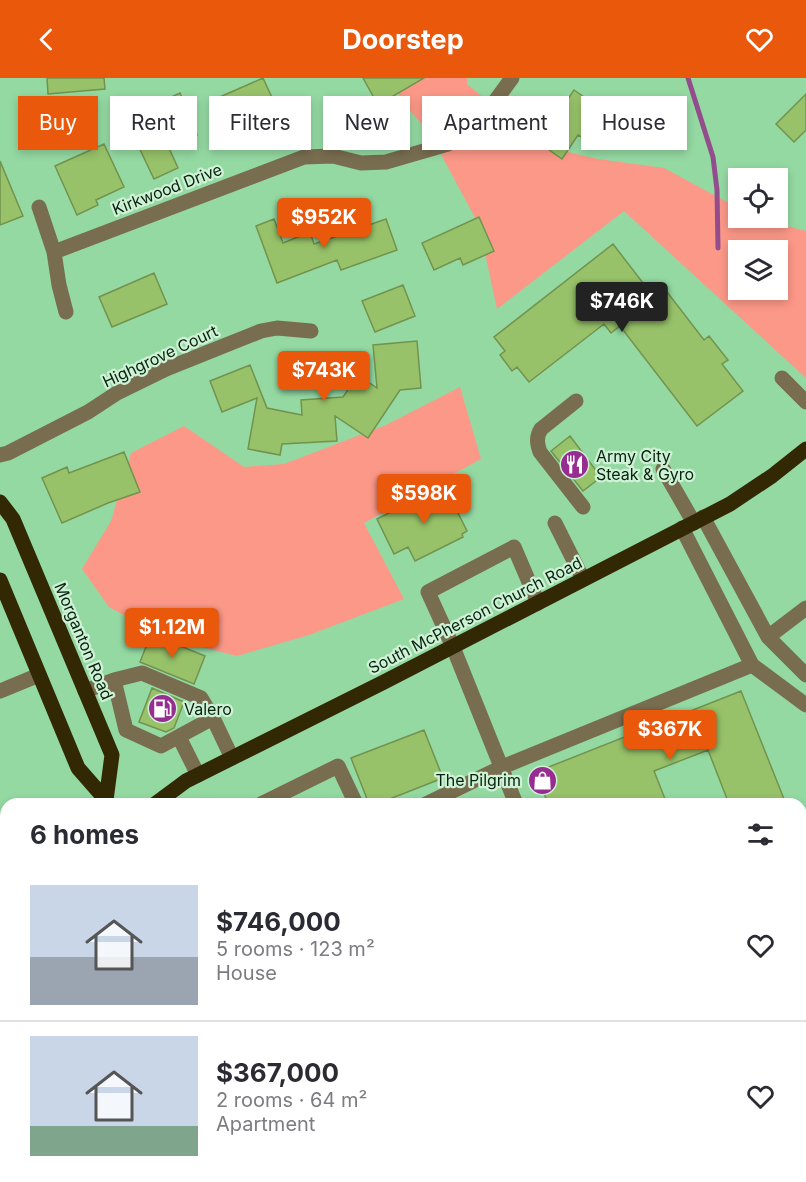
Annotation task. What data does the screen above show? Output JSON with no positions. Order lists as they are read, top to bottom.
{
  "streets": {
    "main road": ["South McPherson Church Road", "Morganton Road"],
    "street": ["Kirkwood Drive", "Highgrove Court"]
  },
  "places": {
    "restaurant": ["Army City Steak & Gyro"],
    "fuel station": ["Valero"],
    "shop": ["The Pilgrim"]
  },
  "page": {
    "header": "Doorstep",
    "chip": [
      "Buy",
      "Rent",
      "Filters",
      "New",
      "Apartment",
      "House"
    ],
    "price": [
      "$952K",
      "$746K",
      "$743K",
      "$598K",
      "$1.12M",
      "$367K"
    ],
    "heading": "6 homes",
    "list": [
      {
        "name": "$746,000",
        "note": "5 rooms · 123 m² · House"
      },
      {
        "name": "$367,000",
        "note": "2 rooms · 64 m² · Apartment"
      }
    ]
  }
}
